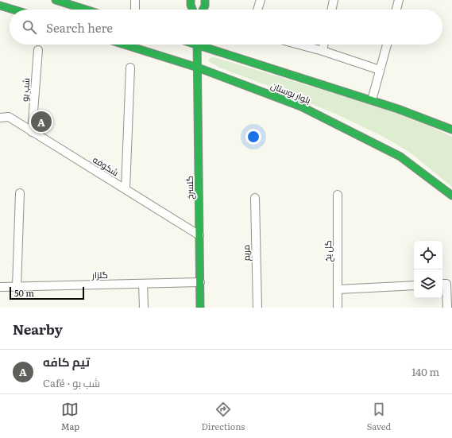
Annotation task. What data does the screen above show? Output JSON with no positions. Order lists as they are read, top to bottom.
{
  "streets": {
    "main road": ["بلوار بوستان", "گلسرخ"],
    "street": [
      "شب بو",
      "شکوفه",
      "گل یخ",
      "مریم",
      "گلزار"
    ]
  },
  "crossings": [
    ["شب بو", "شکوفه"],
    ["بلوار بوستان", "گلسرخ"],
    ["شکوفه", "گلسرخ"],
    ["گلسرخ", "گلزار"]
  ],
  "scale_bar": "50 m",
  "page": {
    "search": "Search here",
    "pins": "A",
    "scale": "50 m",
    "heading": "Nearby",
    "list": [
      {
        "mark": "A",
        "name": "تیم کافه",
        "note": "Café · شب بو",
        "value": "140 m"
      }
    ],
    "nav": ["Map", "Directions", "Saved"]
  }
}
